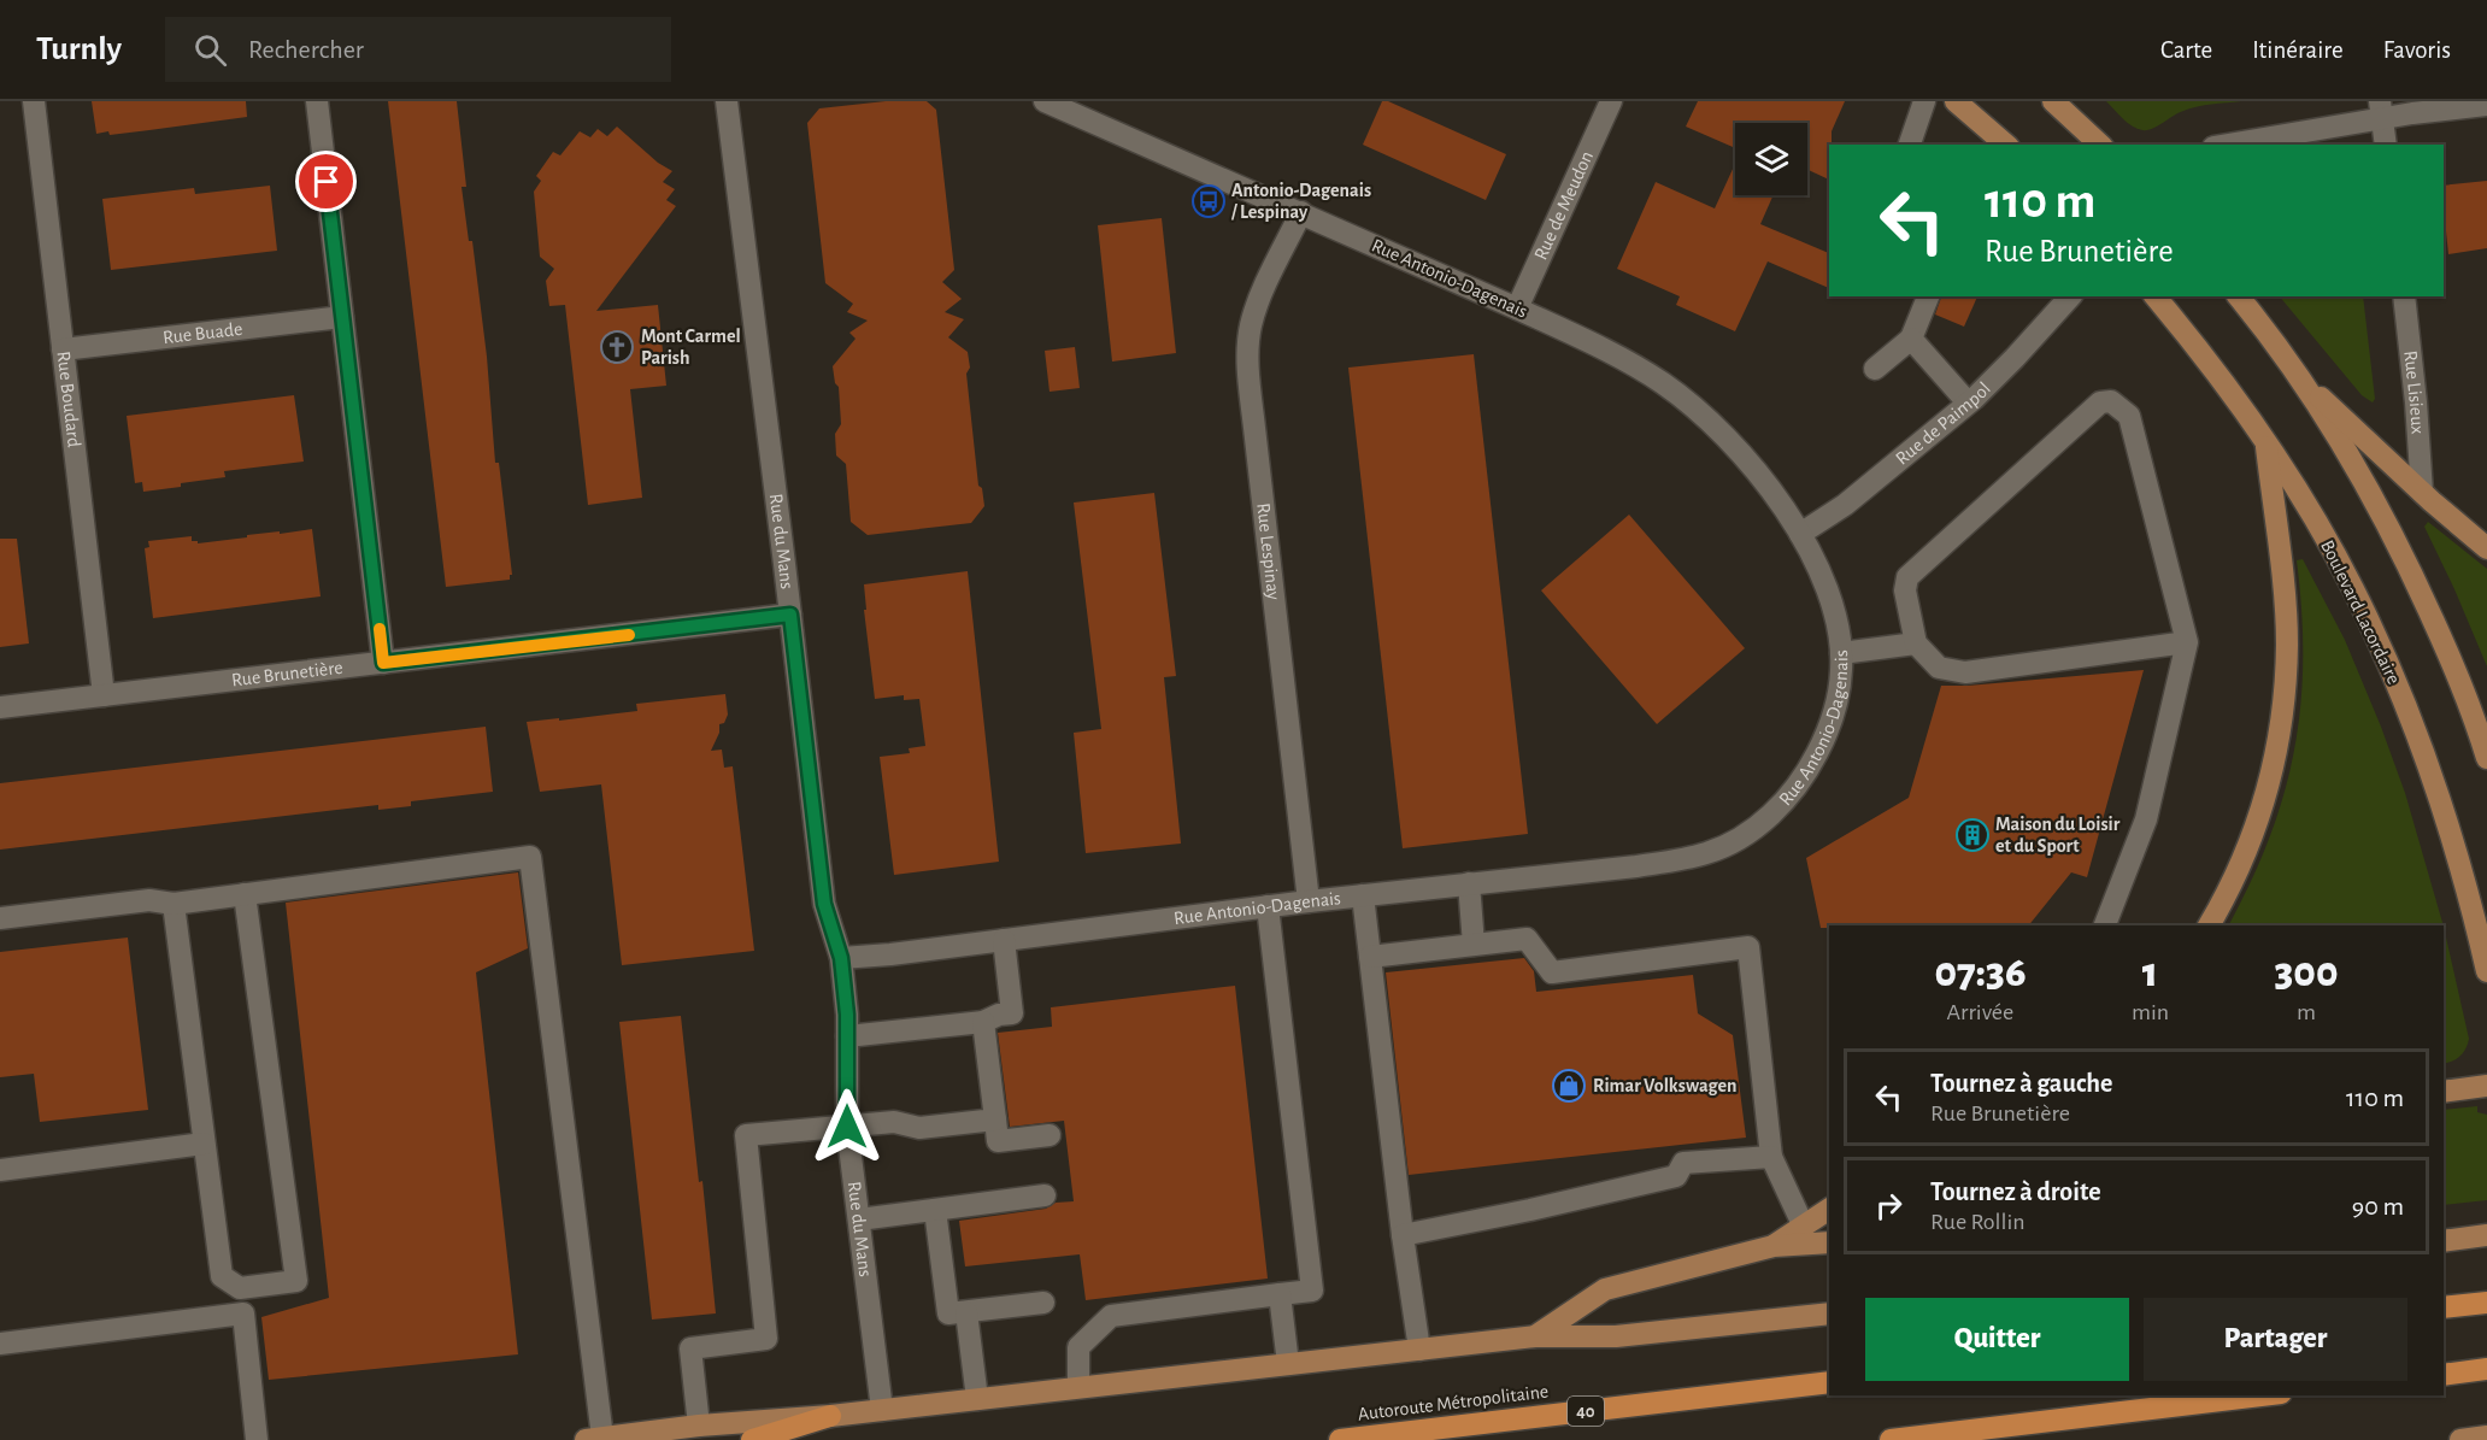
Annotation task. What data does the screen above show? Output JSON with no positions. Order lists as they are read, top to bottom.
{
  "streets": {
    "highway": ["Autoroute Métropolitaine", "40"],
    "main road": ["Boulevard Lacordaire"],
    "street": [
      "Rue de Meudon",
      "Rue Antonio-Dagenais",
      "Rue Buade",
      "Rue Lisieux",
      "Rue Boudard",
      "Rue de Paimpol",
      "Rue du Mans",
      "Rue Lespinay",
      "Rue Brunetière"
    ]
  },
  "crossings": [
    ["Rue de Meudon", "Rue Antonio-Dagenais"],
    ["Rue Antonio-Dagenais", "Rue de Paimpol"],
    ["Rue Antonio-Dagenais", "Rue du Mans"],
    ["Rue Antonio-Dagenais", "Rue Lespinay"],
    ["Rue Buade", "Rue Boudard"],
    ["Rue Boudard", "Rue Brunetière"],
    ["Rue du Mans", "Rue Brunetière"]
  ],
  "places": {
    "bus stop": ["Antonio-Dagenais / Lespinay"],
    "church": ["Mont Carmel Parish"],
    "building": ["Maison du Loisir et du Sport"],
    "shop": ["Rimar Volkswagen"]
  },
  "page": {
    "header": "Turnly",
    "search": "Rechercher",
    "nav": ["Carte", "Itinéraire", "Favoris"],
    "turn": ["110 m", "Rue Brunetière"],
    "eta": [
      "07:36",
      "Arrivée",
      "1",
      "min",
      "300",
      "m"
    ],
    "list": [
      {
        "name": "Tournez à gauche",
        "note": "Rue Brunetière",
        "value": "110 m"
      },
      {
        "name": "Tournez à droite",
        "note": "Rue Rollin",
        "value": "90 m"
      }
    ],
    "buttons": ["Quitter", "Partager"]
  }
}
